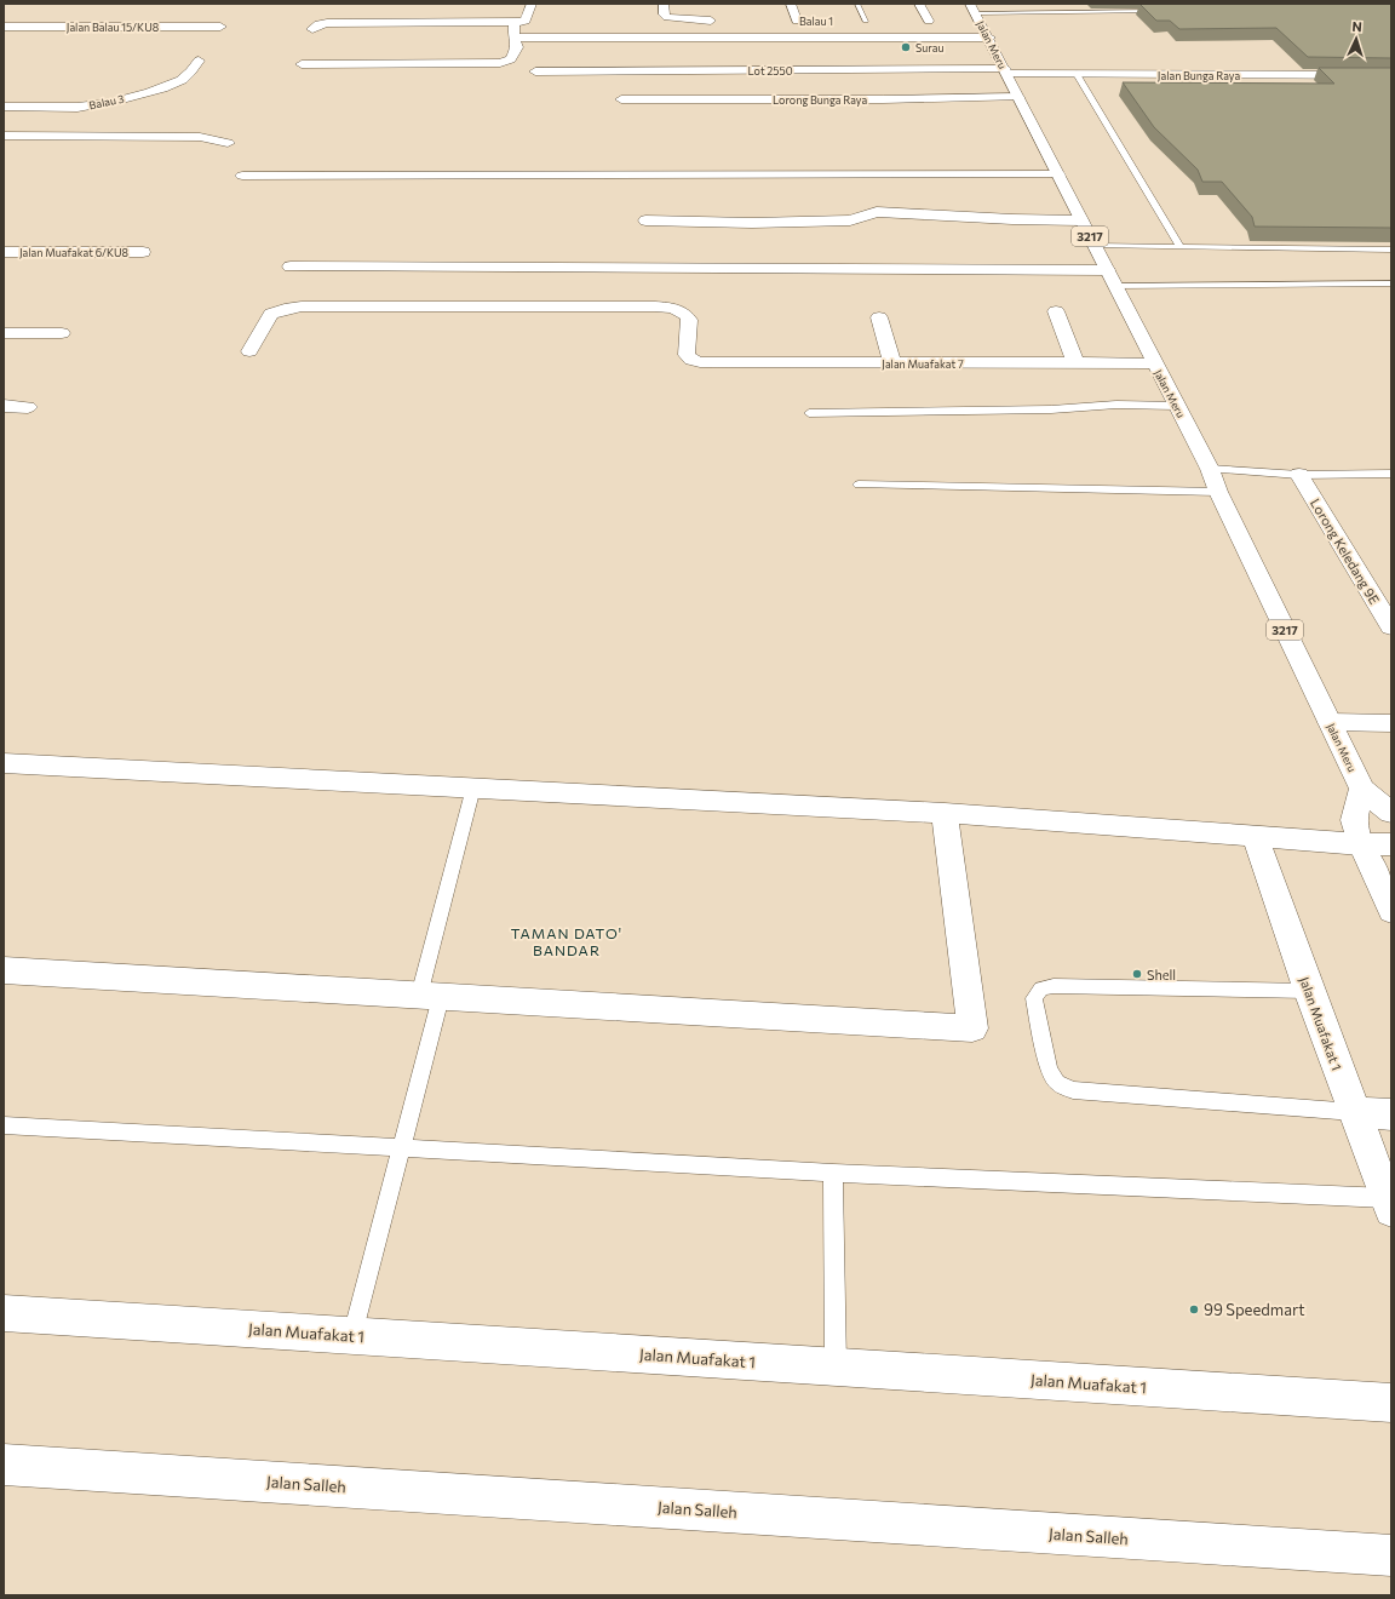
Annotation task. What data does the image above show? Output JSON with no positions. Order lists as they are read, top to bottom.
{
  "streets": {
    "street": [
      "Jalan Balau 15/KU8",
      "Jalan Meru",
      "Lot 2550",
      "Jalan Bunga Raya",
      "Lorong Bunga Raya",
      "Balau 3",
      "3217",
      "Jalan Muafakat 6/KU8",
      "Jalan Muafakat 7",
      "Lorong Keledang 9E",
      "Jalan Muafakat 1",
      "Jalan Salleh"
    ]
  },
  "crossings": [
    ["Jalan Meru", "Lot 2550"],
    ["Jalan Meru", "Jalan Bunga Raya"],
    ["Jalan Meru", "Lorong Bunga Raya"],
    ["Jalan Meru", "Jalan Muafakat 7"],
    ["Lot 2550", "Jalan Bunga Raya"]
  ],
  "districts": ["TAMAN DATO' BANDAR"],
  "places": ["Surau", "Shell", "99 Speedmart"],
  "north": "top"
}
